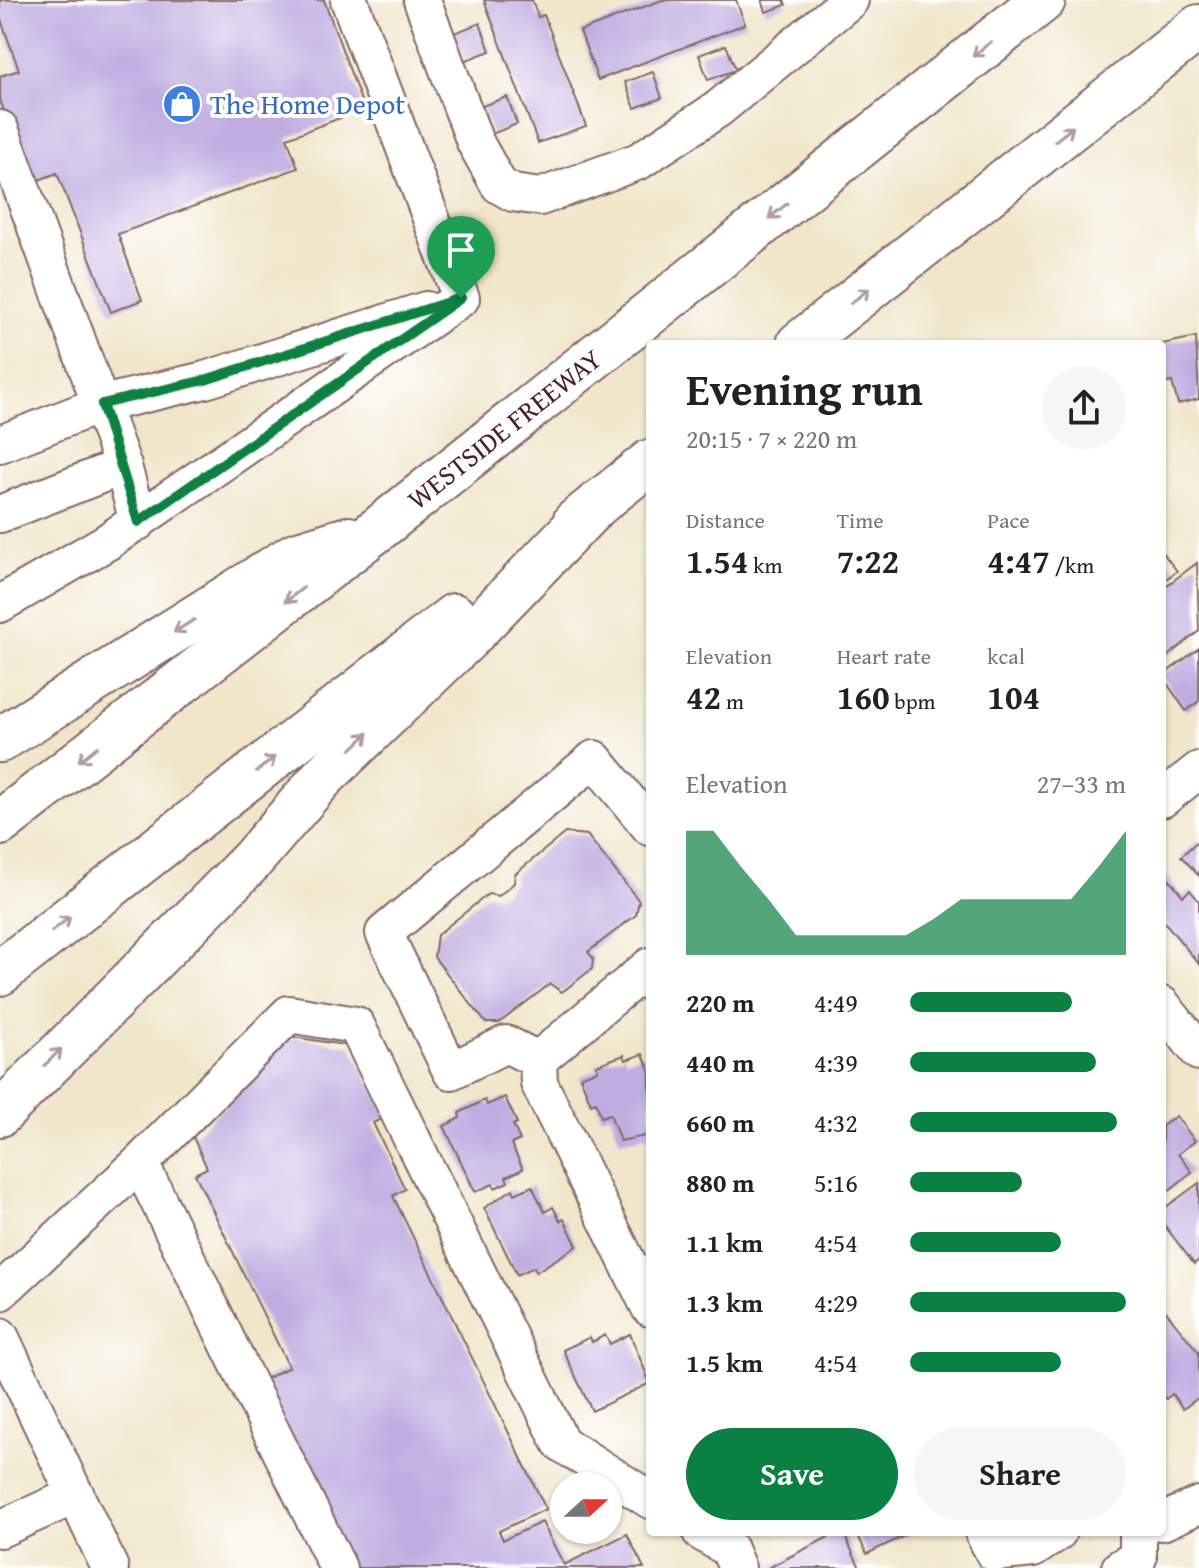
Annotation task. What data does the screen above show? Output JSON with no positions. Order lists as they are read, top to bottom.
{
  "streets": {
    "highway": ["WESTSIDE FREEWAY"]
  },
  "places": {
    "shop": ["The Home Depot"]
  },
  "north": "right",
  "page": {
    "heading": ["Evening run", "20:15 · 7 × 220 m"],
    "stats": [
      ["Distance", "1.54 km"],
      ["Time", "7:22"],
      ["Pace", "4:47 /km"],
      ["Elevation", "42 m"],
      ["Heart rate", "160 bpm"],
      ["kcal", "104"]
    ],
    "chart": ["Elevation", "27–33 m"],
    "list": [
      {
        "name": "220 m",
        "note": "4:49"
      },
      {
        "name": "440 m",
        "note": "4:39"
      },
      {
        "name": "660 m",
        "note": "4:32"
      },
      {
        "name": "880 m",
        "note": "5:16"
      },
      {
        "name": "1.1 km",
        "note": "4:54"
      },
      {
        "name": "1.3 km",
        "note": "4:29"
      },
      {
        "name": "1.5 km",
        "note": "4:54"
      }
    ],
    "buttons": ["Save", "Share"]
  }
}
